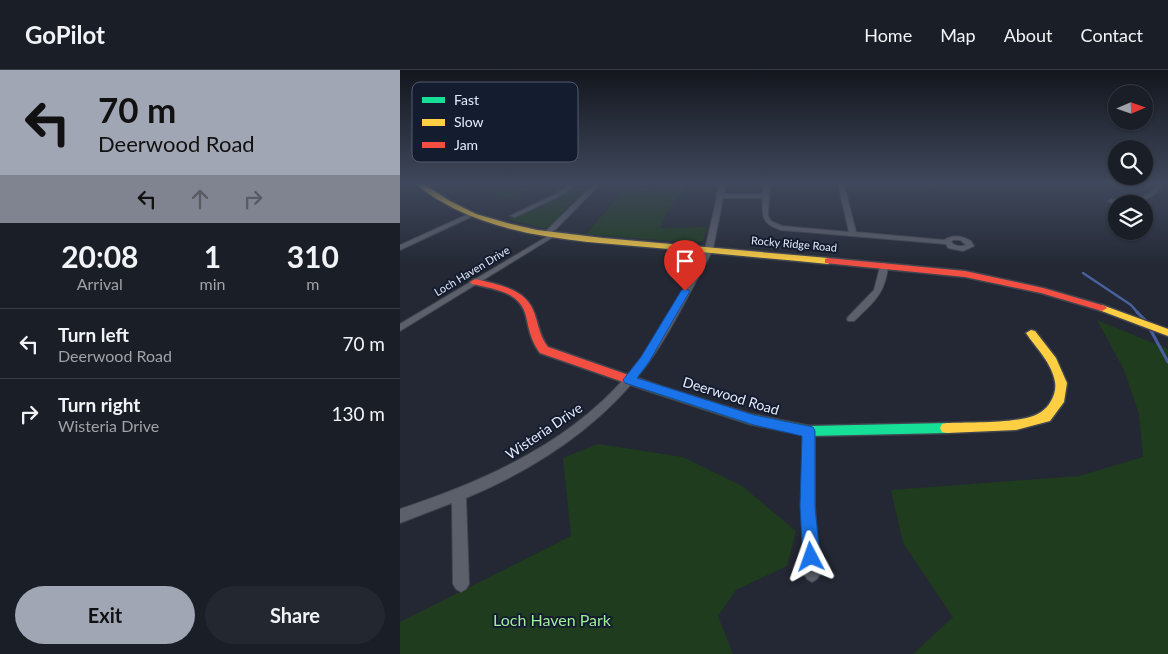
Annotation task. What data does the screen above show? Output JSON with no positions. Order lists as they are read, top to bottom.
{
  "streets": {
    "main road": ["Rocky Ridge Road", "Deerwood Road"],
    "street": ["Loch Haven Drive", "Wisteria Drive"]
  },
  "crossings": [
    ["Rocky Ridge Road", "Loch Haven Drive"],
    ["Rocky Ridge Road", "Wisteria Drive"],
    ["Loch Haven Drive", "Deerwood Road"],
    ["Deerwood Road", "Wisteria Drive"]
  ],
  "parks": ["Loch Haven Park"],
  "legend": ["Fast", "Slow", "Jam"],
  "north": "right",
  "page": {
    "header": "GoPilot",
    "nav": [
      "Home",
      "Map",
      "About",
      "Contact"
    ],
    "turn": ["70 m", "Deerwood Road"],
    "eta": [
      "20:08",
      "Arrival",
      "1",
      "min",
      "310",
      "m"
    ],
    "list": [
      {
        "name": "Turn left",
        "note": "Deerwood Road",
        "value": "70 m"
      },
      {
        "name": "Turn right",
        "note": "Wisteria Drive",
        "value": "130 m"
      }
    ],
    "buttons": ["Exit", "Share"]
  }
}
